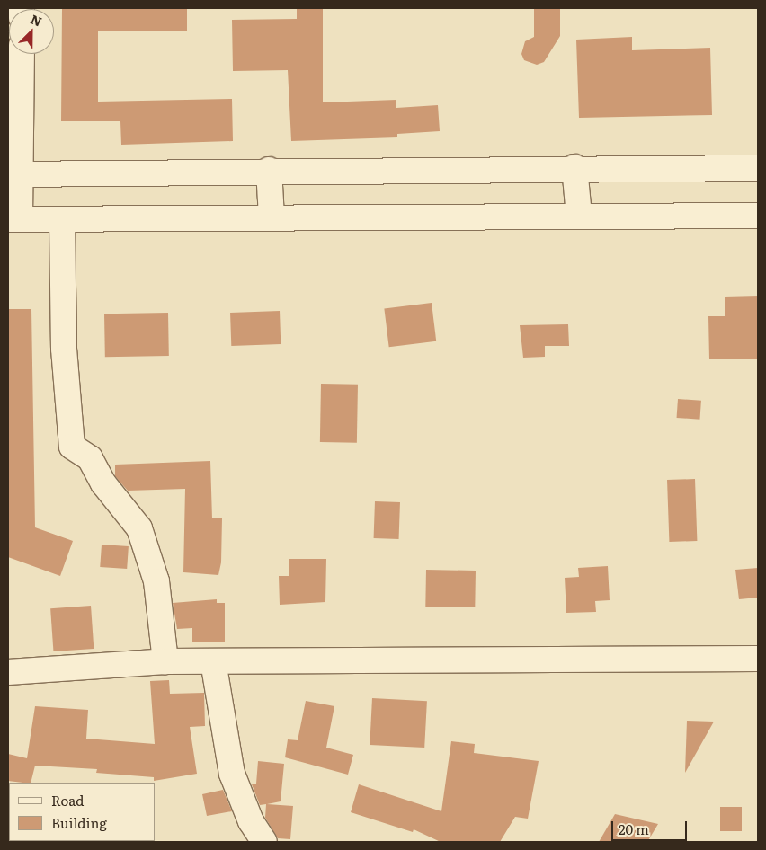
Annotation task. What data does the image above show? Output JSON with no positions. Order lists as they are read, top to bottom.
{
  "legend": ["Road", "Building"],
  "scale_bar": "20 m",
  "north": "top right"
}
